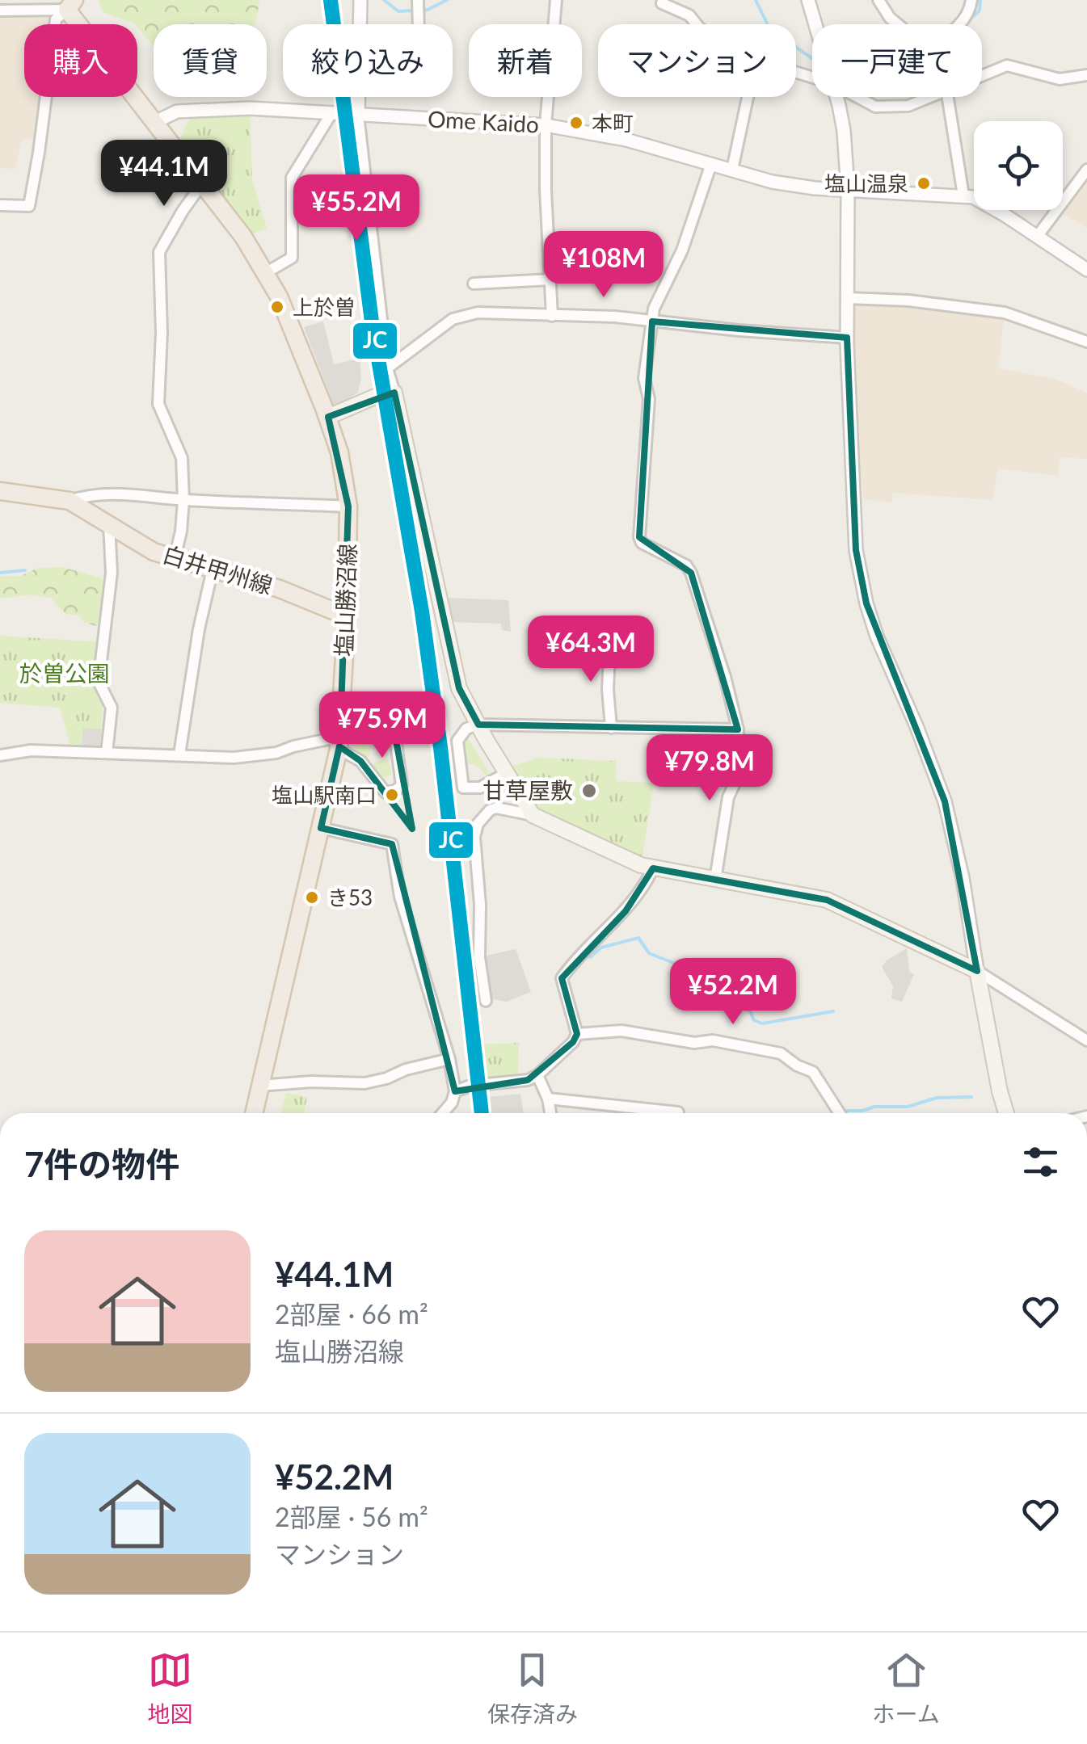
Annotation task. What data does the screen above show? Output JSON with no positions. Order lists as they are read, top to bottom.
{
  "streets": {
    "main road": ["白井甲州線", "塩山勝沼線"],
    "street": ["Ome Kaido"]
  },
  "crossings": [
    ["Ome Kaido", "塩山勝沼線"],
    ["白井甲州線", "塩山勝沼線"]
  ],
  "parks": ["於曽公園"],
  "places": [
    "本町",
    "塩山温泉",
    "上於曽",
    "甘草屋敷",
    "塩山駅南口",
    "き53"
  ],
  "lines": ["transit line JC"],
  "page": {
    "chip": [
      "購入",
      "賃貸",
      "絞り込み",
      "新着",
      "マンション",
      "一戸建て"
    ],
    "price": [
      "¥44.1M",
      "¥55.2M",
      "¥108M",
      "¥64.3M",
      "¥75.9M",
      "¥79.8M",
      "¥52.2M"
    ],
    "heading": "7件の物件",
    "list": [
      {
        "name": "¥44.1M",
        "note": "2部屋 · 66 m² · 塩山勝沼線"
      },
      {
        "name": "¥52.2M",
        "note": "2部屋 · 56 m² · マンション"
      }
    ],
    "tabs": ["地図", "保存済み", "ホーム"]
  }
}
